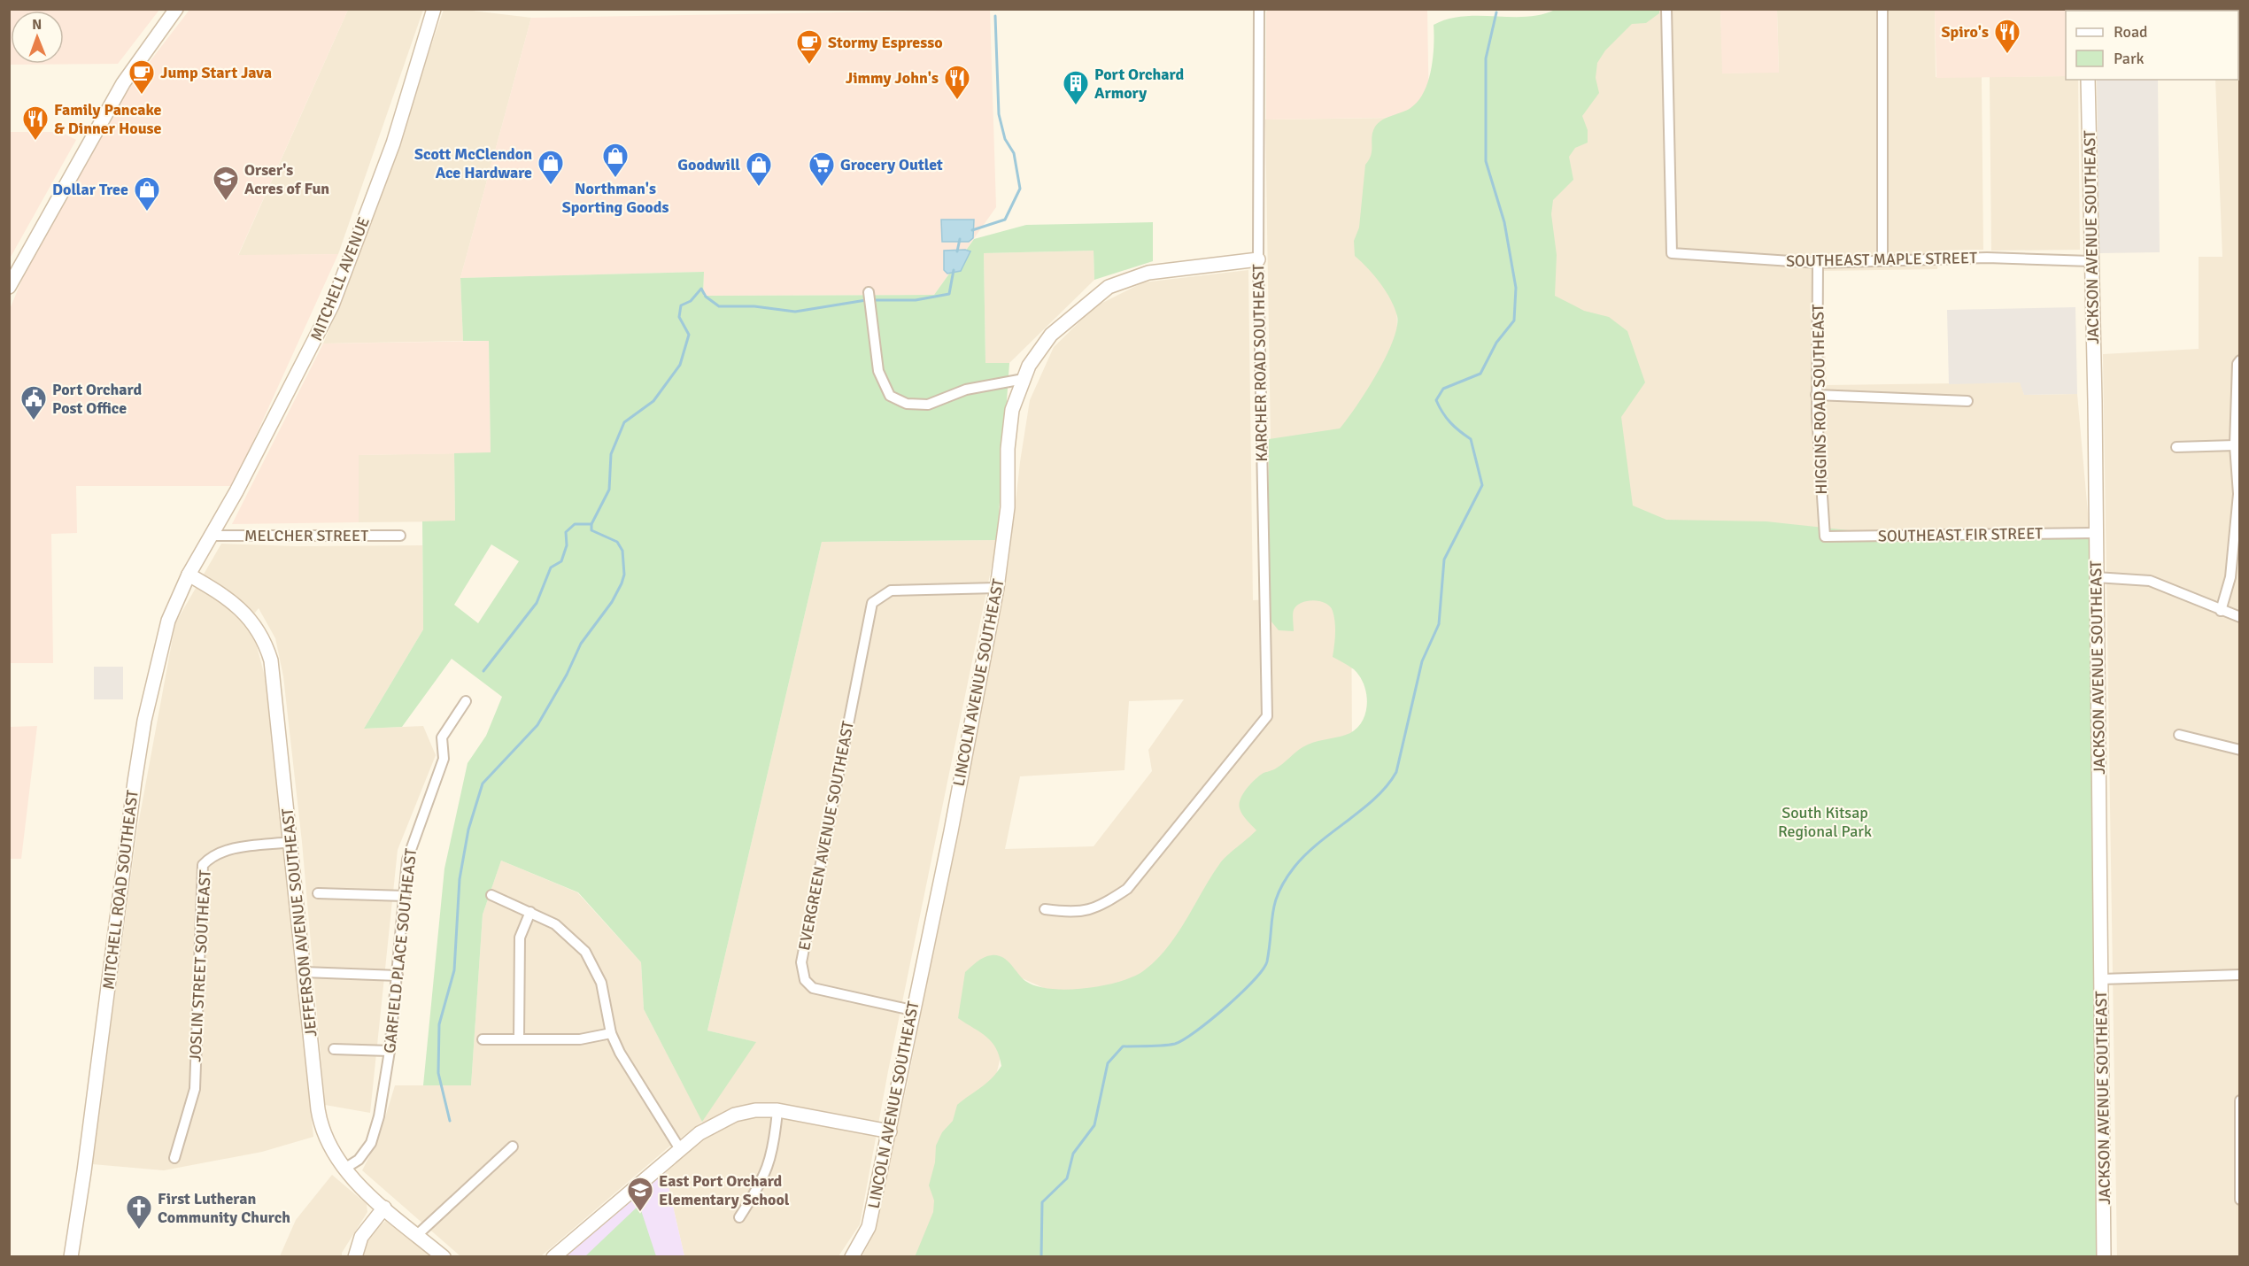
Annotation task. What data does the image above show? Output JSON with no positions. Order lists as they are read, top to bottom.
{
  "streets": {
    "street": [
      "JACKSON AVENUE SOUTHEAST",
      "SOUTHEAST MAPLE STREET",
      "MITCHELL AVENUE",
      "KARCHER ROAD SOUTHEAST",
      "HIGGINS ROAD SOUTHEAST",
      "SOUTHEAST FIR STREET",
      "MELCHER STREET",
      "LINCOLN AVENUE SOUTHEAST",
      "EVERGREEN AVENUE SOUTHEAST",
      "MITCHELL ROAD SOUTHEAST",
      "JEFFERSON AVENUE SOUTHEAST",
      "GARFIELD PLACE SOUTHEAST",
      "JOSLIN STREET SOUTHEAST"
    ]
  },
  "crossings": [
    ["JACKSON AVENUE SOUTHEAST", "SOUTHEAST MAPLE STREET"],
    ["JACKSON AVENUE SOUTHEAST", "SOUTHEAST FIR STREET"],
    ["SOUTHEAST MAPLE STREET", "HIGGINS ROAD SOUTHEAST"],
    ["MITCHELL AVENUE", "MELCHER STREET"],
    ["MITCHELL AVENUE", "MITCHELL ROAD SOUTHEAST"],
    ["KARCHER ROAD SOUTHEAST", "LINCOLN AVENUE SOUTHEAST"],
    ["HIGGINS ROAD SOUTHEAST", "SOUTHEAST FIR STREET"],
    ["MELCHER STREET", "MITCHELL ROAD SOUTHEAST"],
    ["LINCOLN AVENUE SOUTHEAST", "EVERGREEN AVENUE SOUTHEAST"],
    ["MITCHELL ROAD SOUTHEAST", "JEFFERSON AVENUE SOUTHEAST"],
    ["JEFFERSON AVENUE SOUTHEAST", "GARFIELD PLACE SOUTHEAST"],
    ["JEFFERSON AVENUE SOUTHEAST", "JOSLIN STREET SOUTHEAST"]
  ],
  "parks": ["South Kitsap Regional Park"],
  "places": {
    "restaurant": ["Spiro's", "Jimmy John's", "Family Pancake & Dinner House"],
    "cafe": ["Stormy Espresso", "Jump Start Java"],
    "building": ["Port Orchard Armory"],
    "shop": [
      "Northman's Sporting Goods",
      "Scott McClendon Ace Hardware",
      "Goodwill",
      "Dollar Tree"
    ],
    "supermarket": ["Grocery Outlet"],
    "school or university": ["Orser's Acres of Fun", "East Port Orchard Elementary School"],
    "public building": ["Port Orchard Post Office"],
    "church": ["First Lutheran Community Church"]
  },
  "legend": ["Road", "Park"],
  "north": "top"
}
